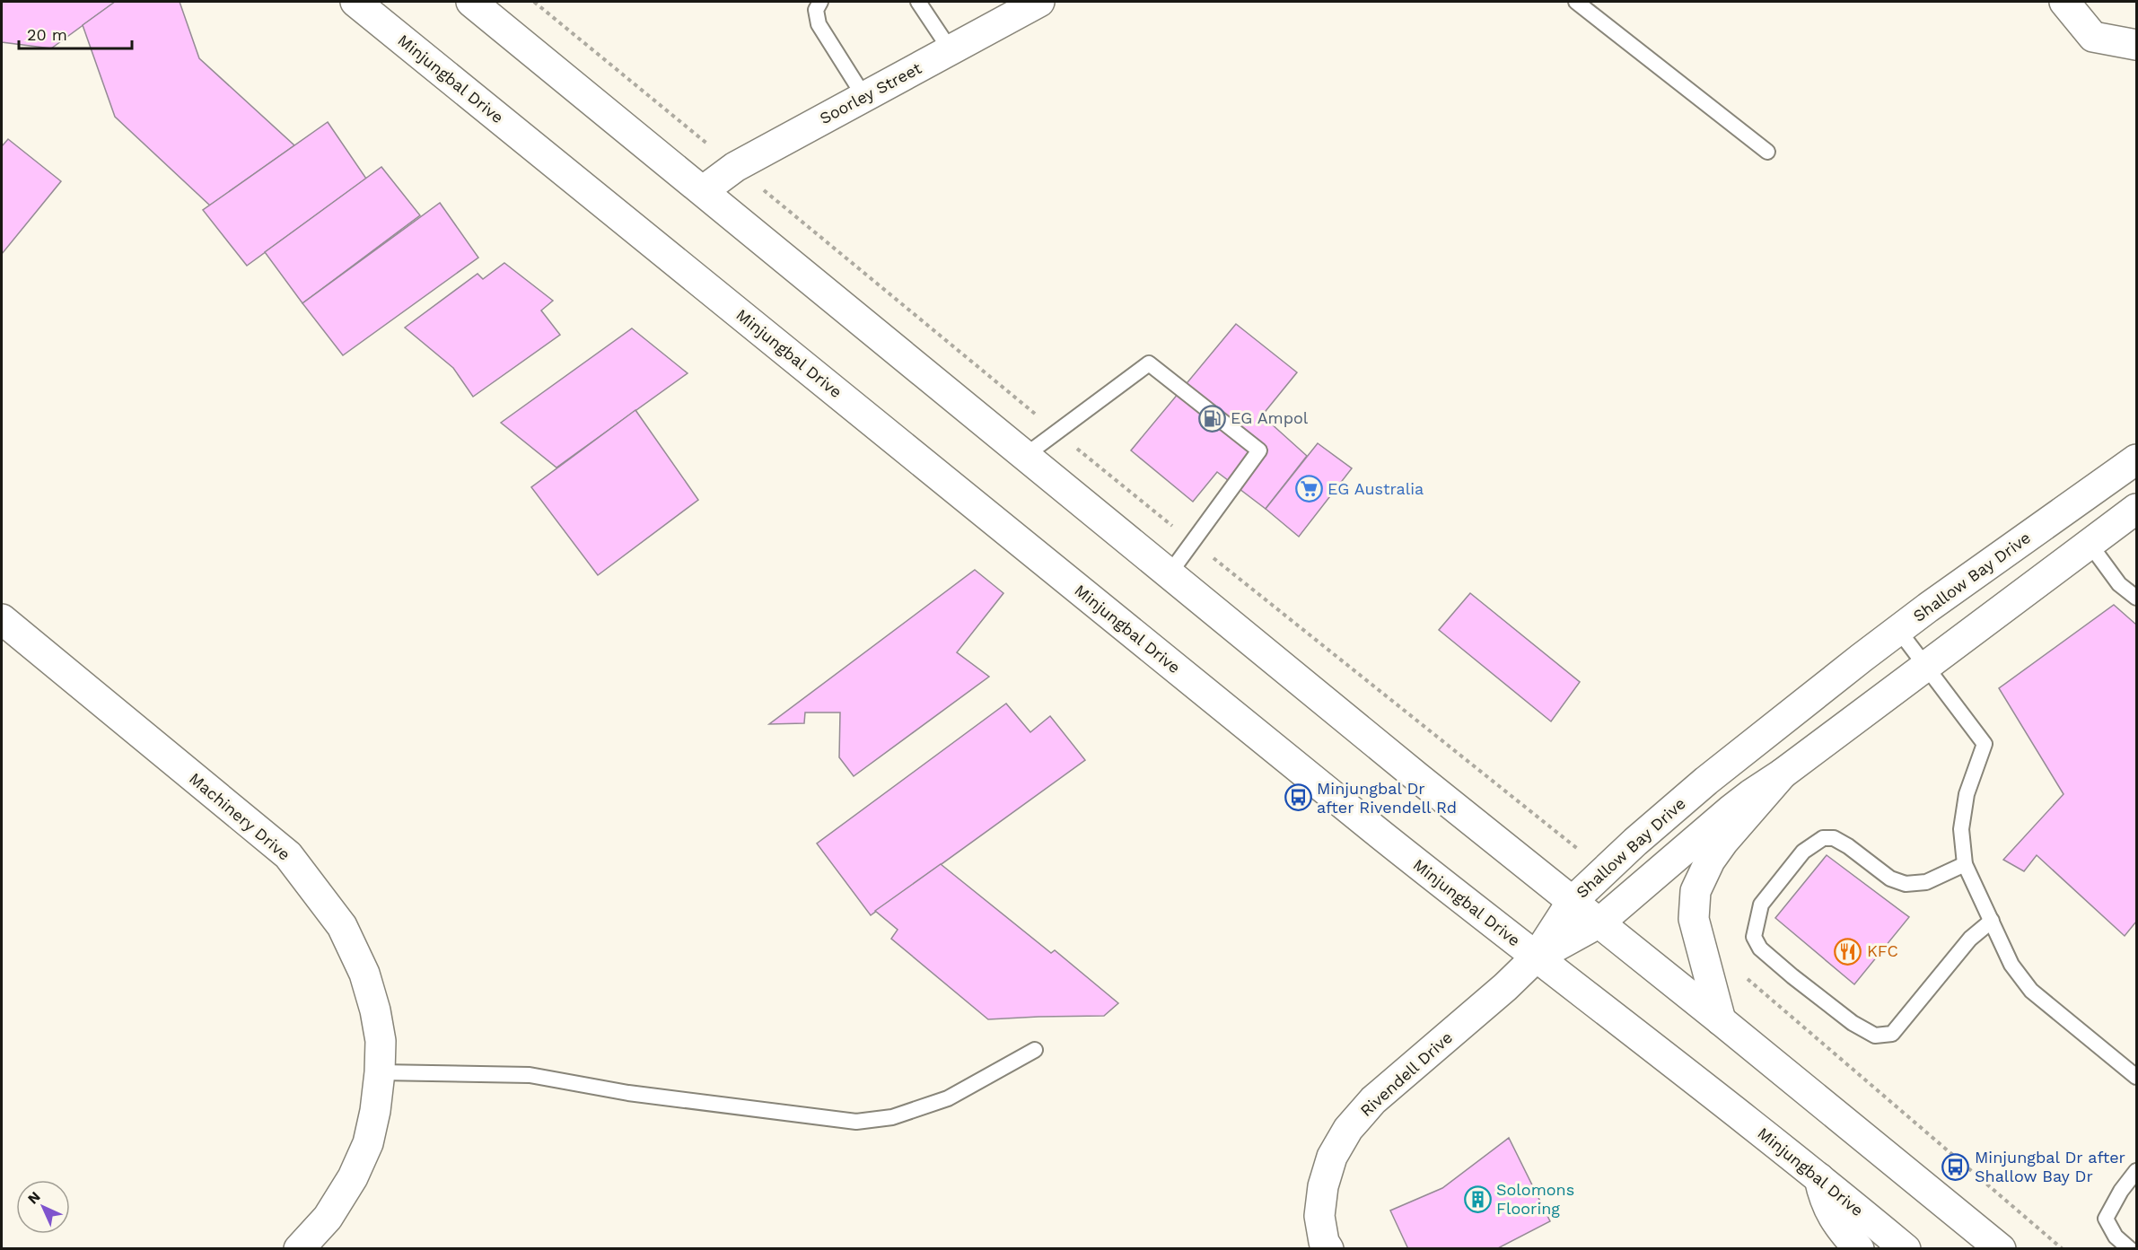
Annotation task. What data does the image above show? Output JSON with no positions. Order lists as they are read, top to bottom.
{
  "streets": {
    "main road": [
      "Minjungbal Drive",
      "Soorley Street",
      "Shallow Bay Drive",
      "Machinery Drive",
      "Rivendell Drive"
    ]
  },
  "crossings": [
    ["Minjungbal Drive", "Shallow Bay Drive"],
    ["Minjungbal Drive", "Rivendell Drive"],
    ["Shallow Bay Drive", "Rivendell Drive"]
  ],
  "places": {
    "fuel station": ["EG Ampol"],
    "supermarket": ["EG Australia"],
    "bus stop": ["Minjungbal Dr after Rivendell Rd", "Minjungbal Dr after Shallow Bay Dr"],
    "restaurant": ["KFC"],
    "building": ["Solomons Flooring"]
  },
  "scale_bar": "20 m",
  "north": "top left"
}
